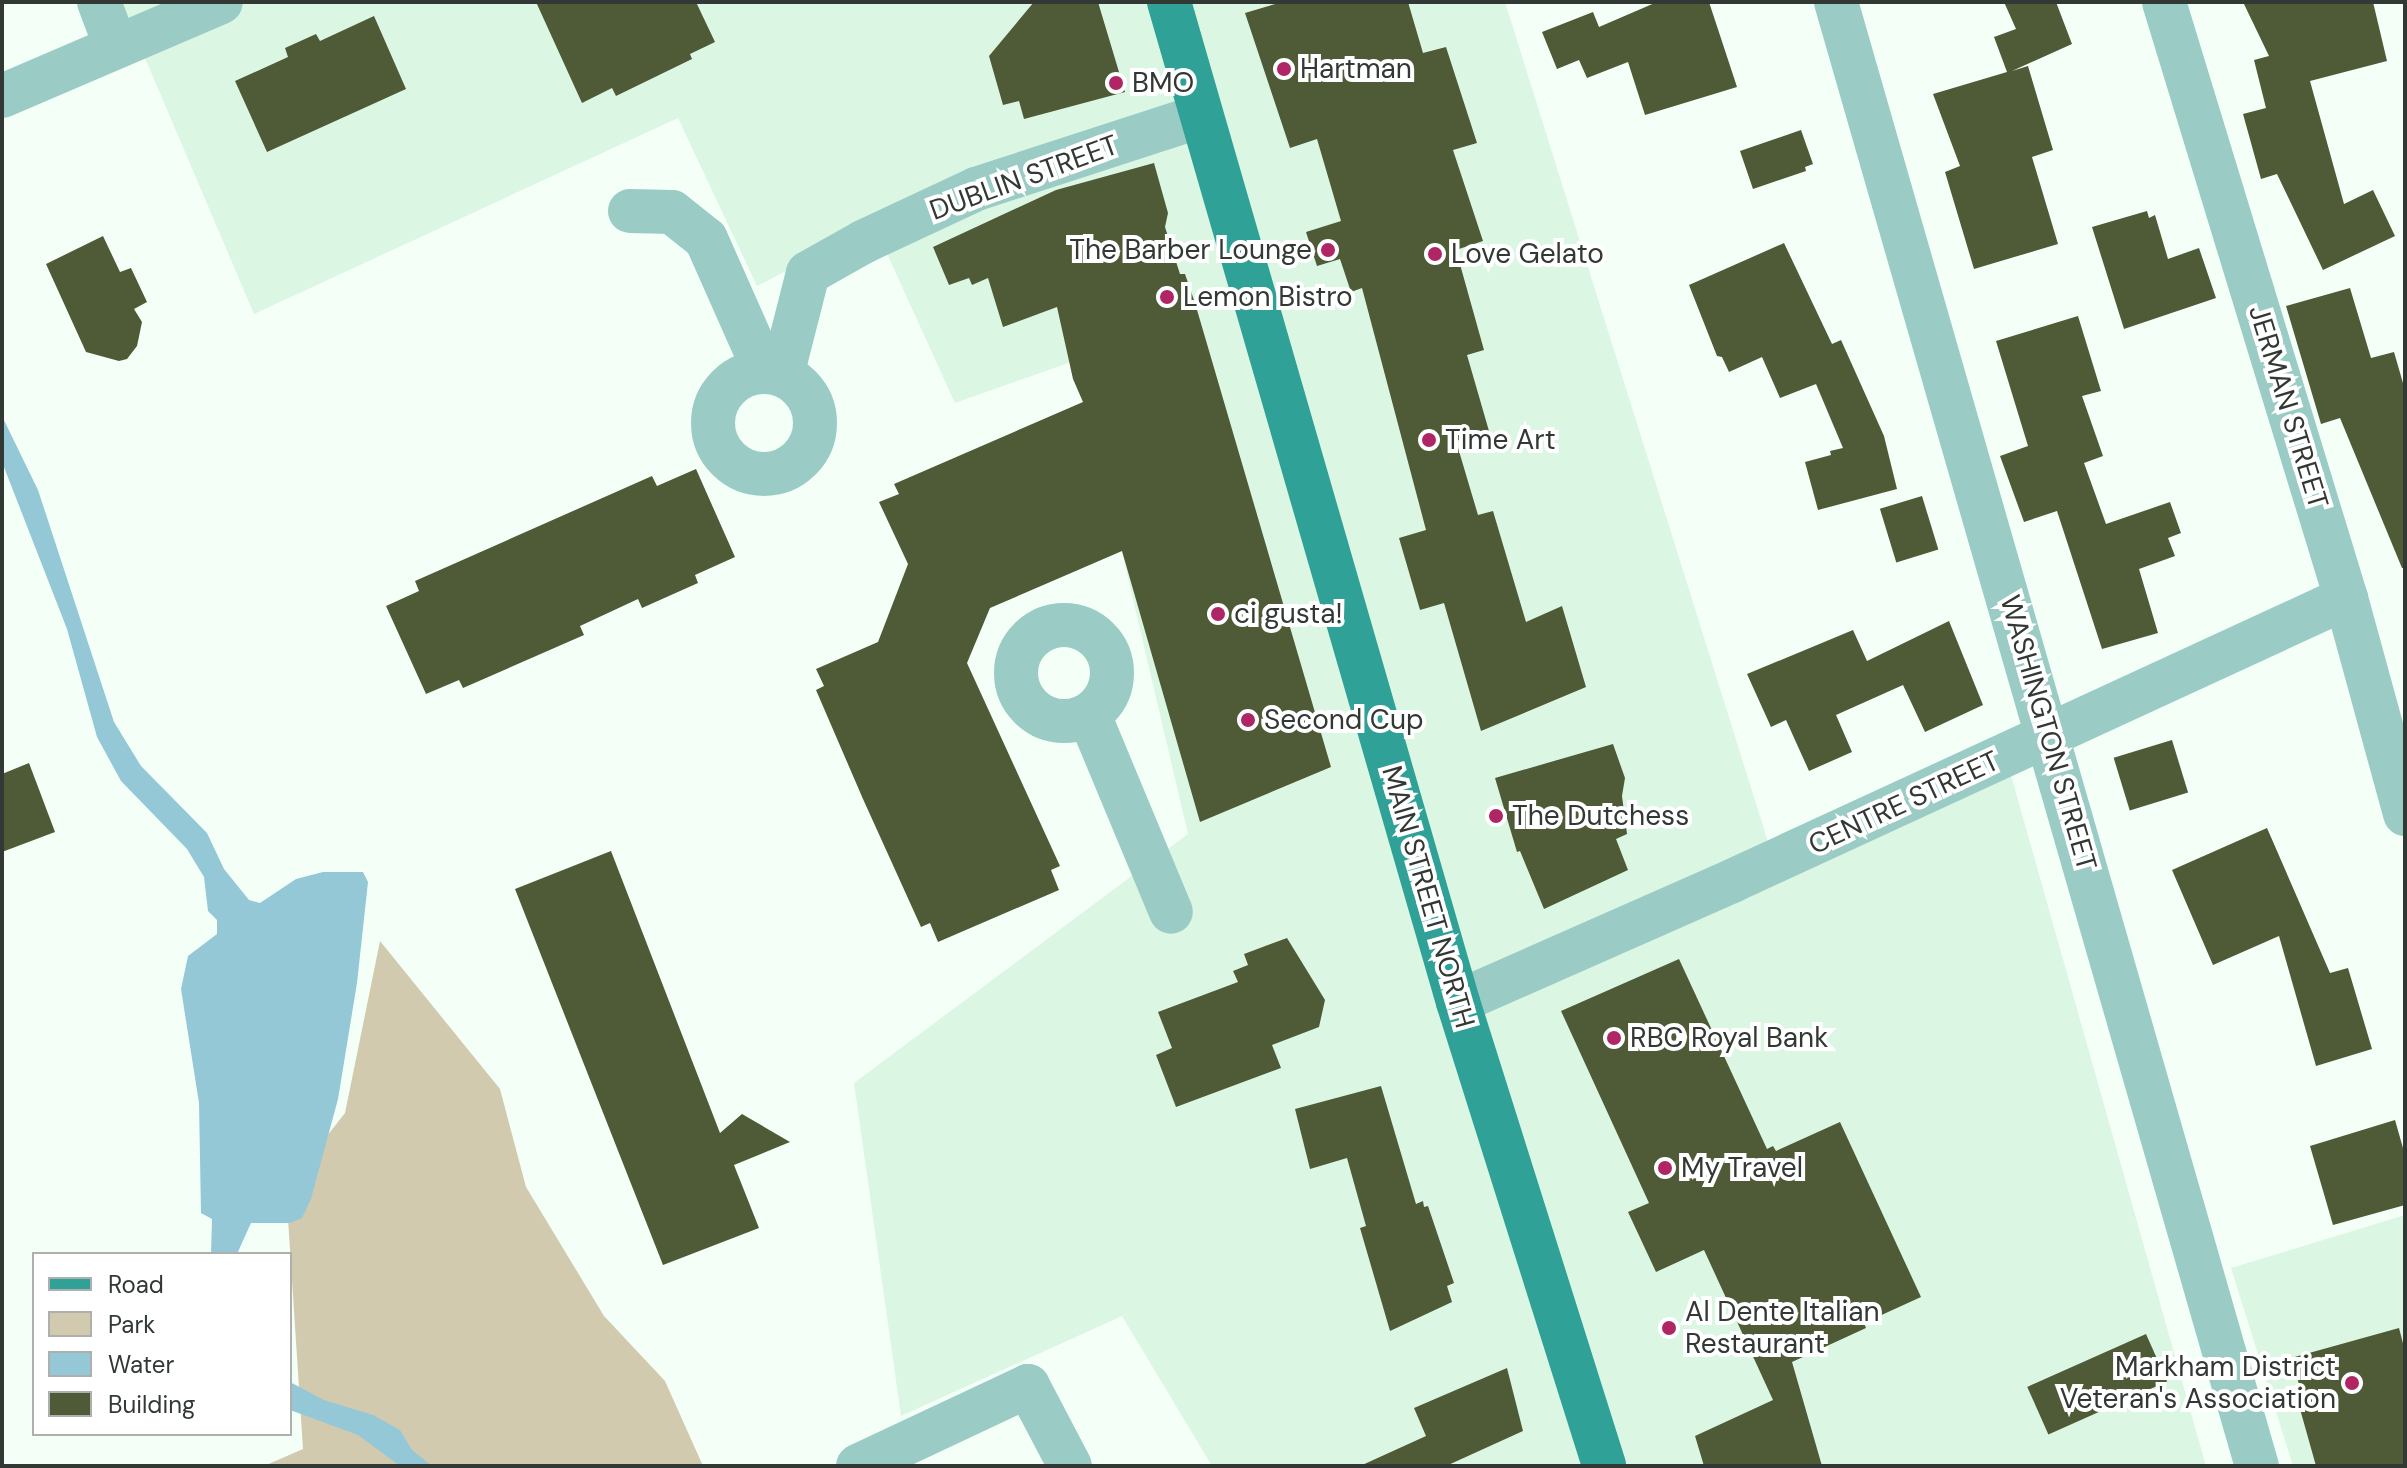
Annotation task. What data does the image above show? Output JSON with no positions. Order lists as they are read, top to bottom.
{
  "streets": {
    "main road": ["MAIN STREET NORTH"],
    "street": [
      "DUBLIN STREET",
      "JERMAN STREET",
      "WASHINGTON STREET",
      "CENTRE STREET"
    ]
  },
  "crossings": [
    ["DUBLIN STREET", "MAIN STREET NORTH"],
    ["JERMAN STREET", "CENTRE STREET"],
    ["WASHINGTON STREET", "CENTRE STREET"],
    ["CENTRE STREET", "MAIN STREET NORTH"]
  ],
  "places": [
    "Hartman",
    "BMO",
    "The Barber Lounge",
    "Love Gelato",
    "Lemon Bistro",
    "Time Art",
    "ci gusta!",
    "Second Cup",
    "The Dutchess",
    "RBC Royal Bank",
    "My Travel",
    "Al Dente Italian Restaurant",
    "Markham District Veteran's Association"
  ],
  "legend": [
    "Road",
    "Park",
    "Water",
    "Building"
  ]
}
